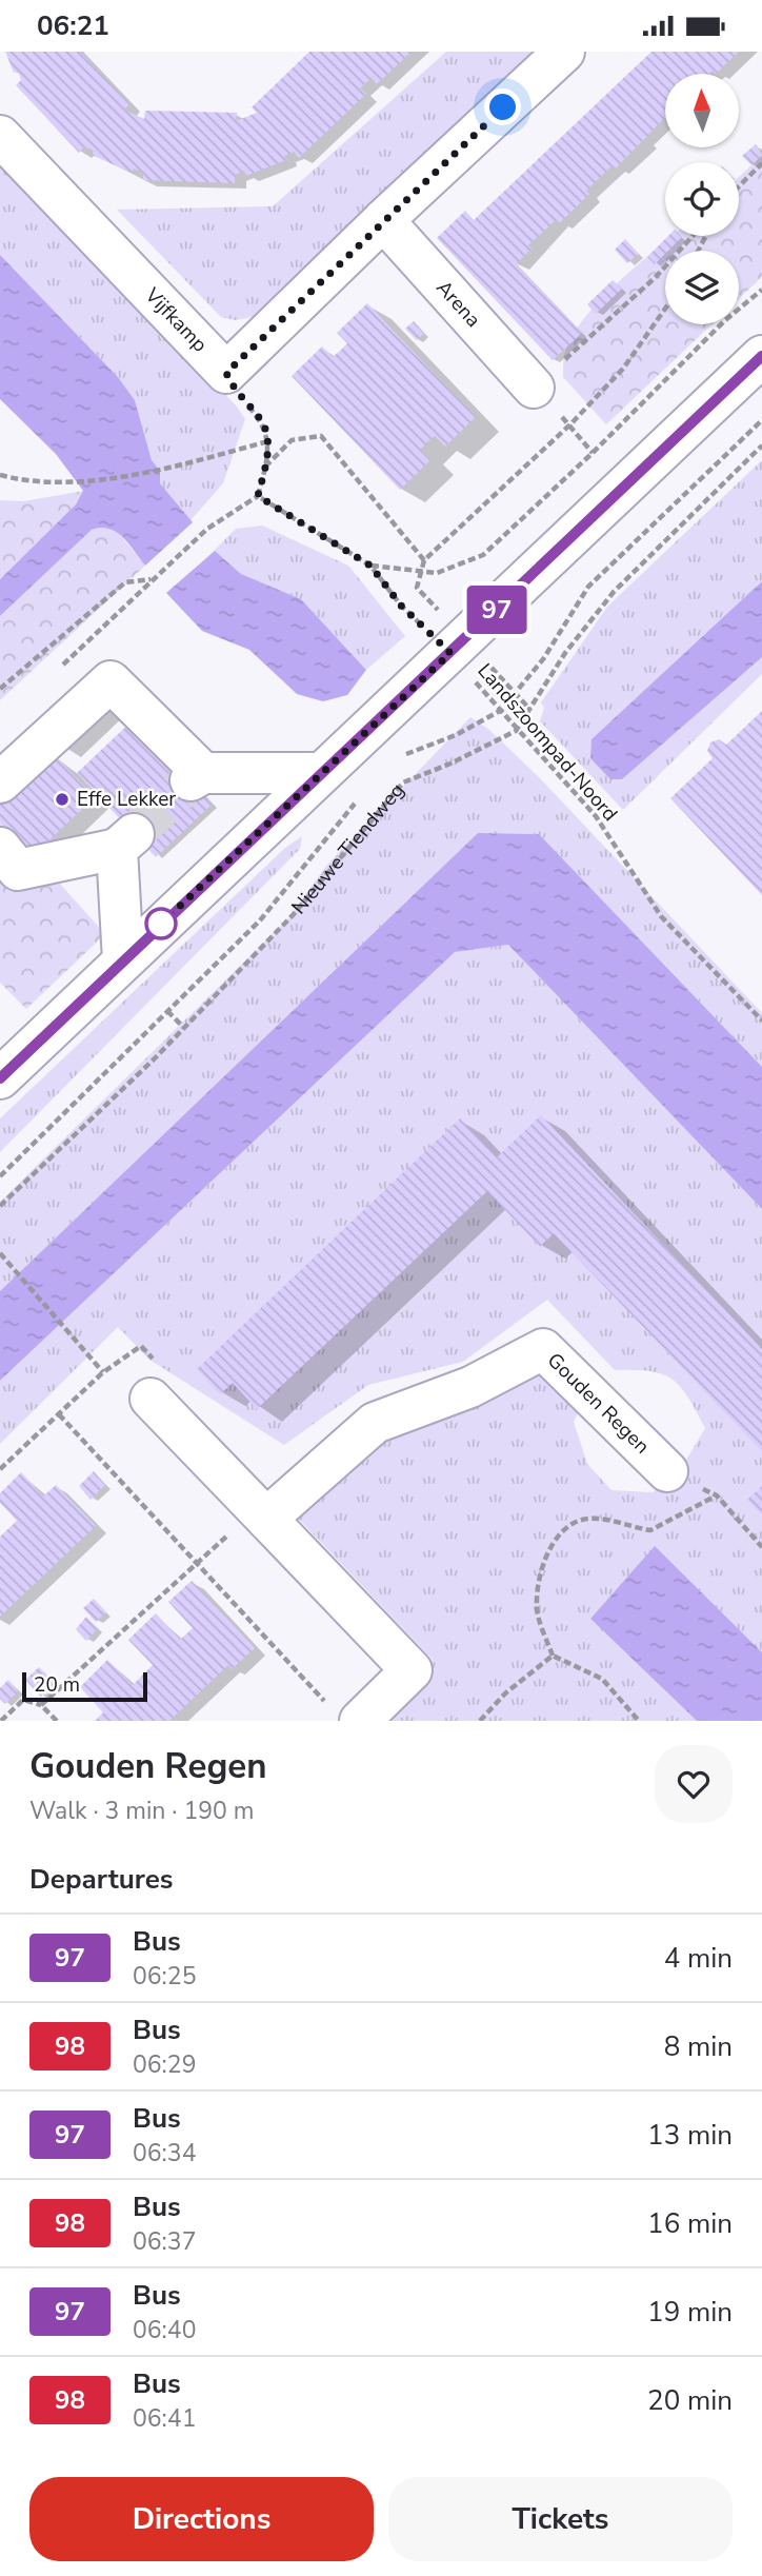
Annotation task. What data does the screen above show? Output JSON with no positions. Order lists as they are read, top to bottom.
{
  "streets": {
    "street": ["Arena", "Vijfkamp", "Gouden Regen"],
    "path": ["Landszoompad-Noord", "Nieuwe Tiendweg"]
  },
  "crossings": [
    ["Landszoompad-Noord", "Nieuwe Tiendweg"]
  ],
  "places": ["Effe Lekker"],
  "lines": ["bus line 97"],
  "scale_bar": "20 m",
  "north": "top",
  "page": {
    "status": "06:21",
    "on_map": "97",
    "scale": "20 m",
    "heading": [
      ["Gouden Regen", "Walk · 3 min · 190 m"],
      "Departures"
    ],
    "list": [
      {
        "mark": "97",
        "name": "Bus",
        "note": "06:25",
        "value": "4 min"
      },
      {
        "mark": "98",
        "name": "Bus",
        "note": "06:29",
        "value": "8 min"
      },
      {
        "mark": "97",
        "name": "Bus",
        "note": "06:34",
        "value": "13 min"
      },
      {
        "mark": "98",
        "name": "Bus",
        "note": "06:37",
        "value": "16 min"
      },
      {
        "mark": "97",
        "name": "Bus",
        "note": "06:40",
        "value": "19 min"
      },
      {
        "mark": "98",
        "name": "Bus",
        "note": "06:41",
        "value": "20 min"
      }
    ],
    "buttons": ["Directions", "Tickets"]
  }
}
